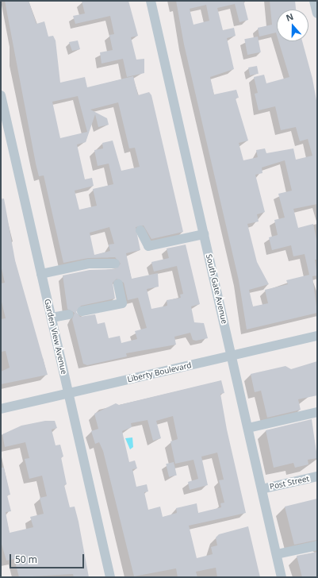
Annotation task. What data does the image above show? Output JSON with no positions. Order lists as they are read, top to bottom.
{
  "streets": {
    "street": [
      "South Gate Avenue",
      "Garden View Avenue",
      "Liberty Boulevard",
      "Post Street"
    ]
  },
  "crossings": [
    ["South Gate Avenue", "Liberty Boulevard"],
    ["South Gate Avenue", "Post Street"],
    ["Garden View Avenue", "Liberty Boulevard"]
  ],
  "scale_bar": "50 m",
  "north": "top"
}
